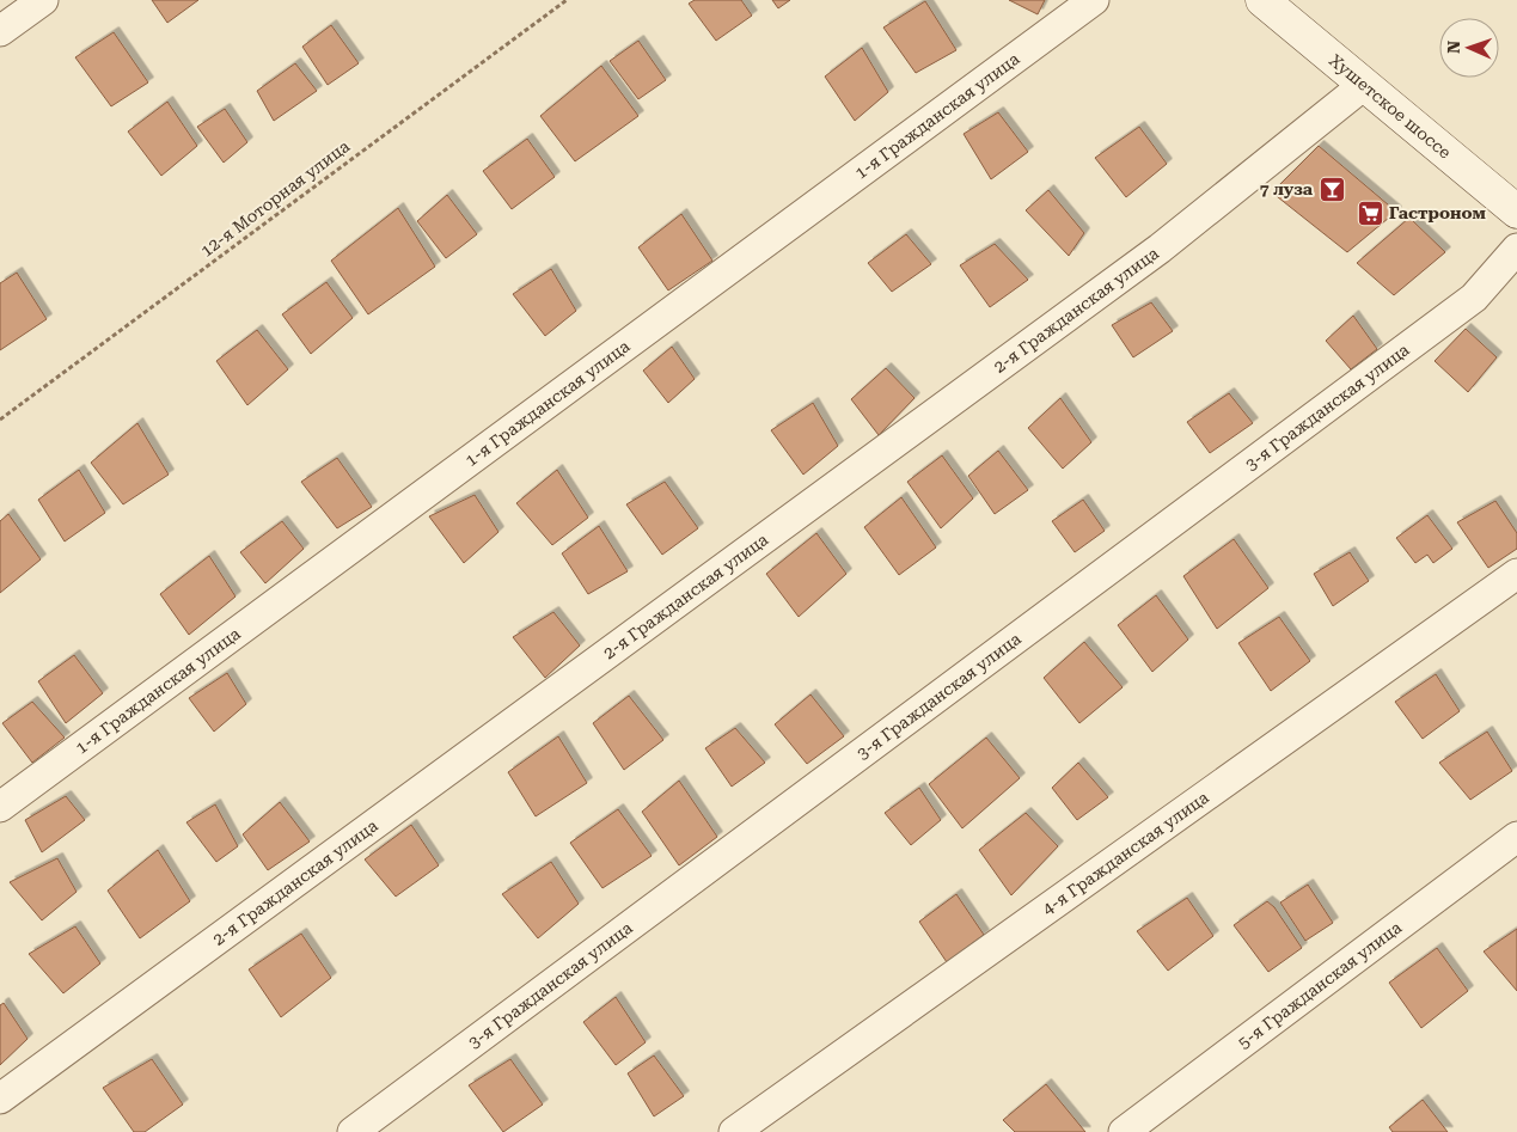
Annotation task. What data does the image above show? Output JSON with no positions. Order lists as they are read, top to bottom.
{
  "streets": {
    "main road": ["Хушетское шоссе"],
    "street": [
      "1-я Гражданская улица",
      "2-я Гражданская улица",
      "3-я Гражданская улица",
      "4-я Гражданская улица",
      "5-я Гражданская улица"
    ],
    "path": ["12-я Моторная улица"]
  },
  "crossings": [
    ["Хушетское шоссе", "2-я Гражданская улица"]
  ],
  "places": {
    "bar": ["7 луза"],
    "supermarket": ["Гастроном"]
  },
  "north": "left"
}
